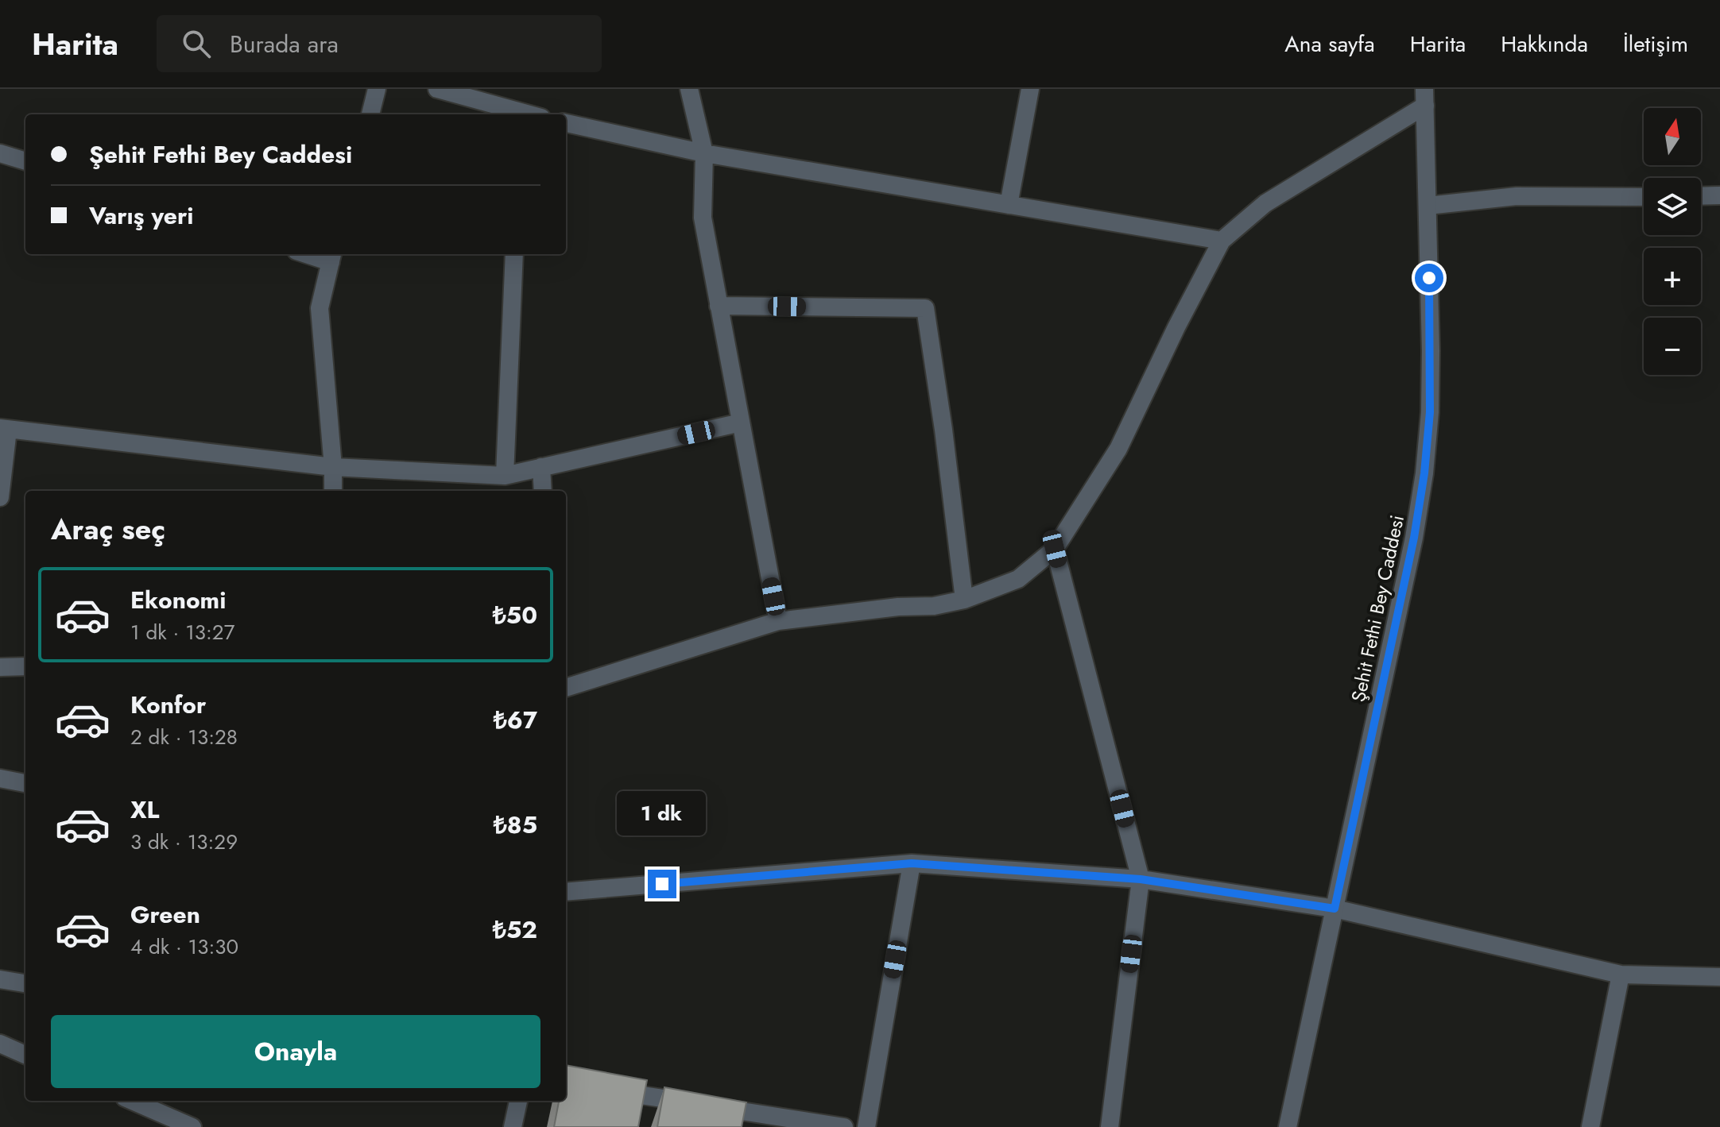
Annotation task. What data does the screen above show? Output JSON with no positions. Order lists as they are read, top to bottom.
{
  "streets": {
    "street": ["Şehit Fethi Bey Caddesi"]
  },
  "north": "top",
  "page": {
    "header": "Harita",
    "search": "Burada ara",
    "nav": [
      "Ana sayfa",
      "Harita",
      "Hakkında",
      "İletişim"
    ],
    "map_buttons": ["+", "−"],
    "banner": ["Şehit Fethi Bey Caddesi", "Varış yeri"],
    "heading": "Araç seç",
    "list": [
      {
        "name": "Ekonomi",
        "note": "1 dk · 13:27",
        "value": "₺50"
      },
      {
        "name": "Konfor",
        "note": "2 dk · 13:28",
        "value": "₺67"
      },
      {
        "name": "XL",
        "note": "3 dk · 13:29",
        "value": "₺85"
      },
      {
        "name": "Green",
        "note": "4 dk · 13:30",
        "value": "₺52"
      }
    ],
    "bubble": "1 dk",
    "buttons": "Onayla"
  }
}
